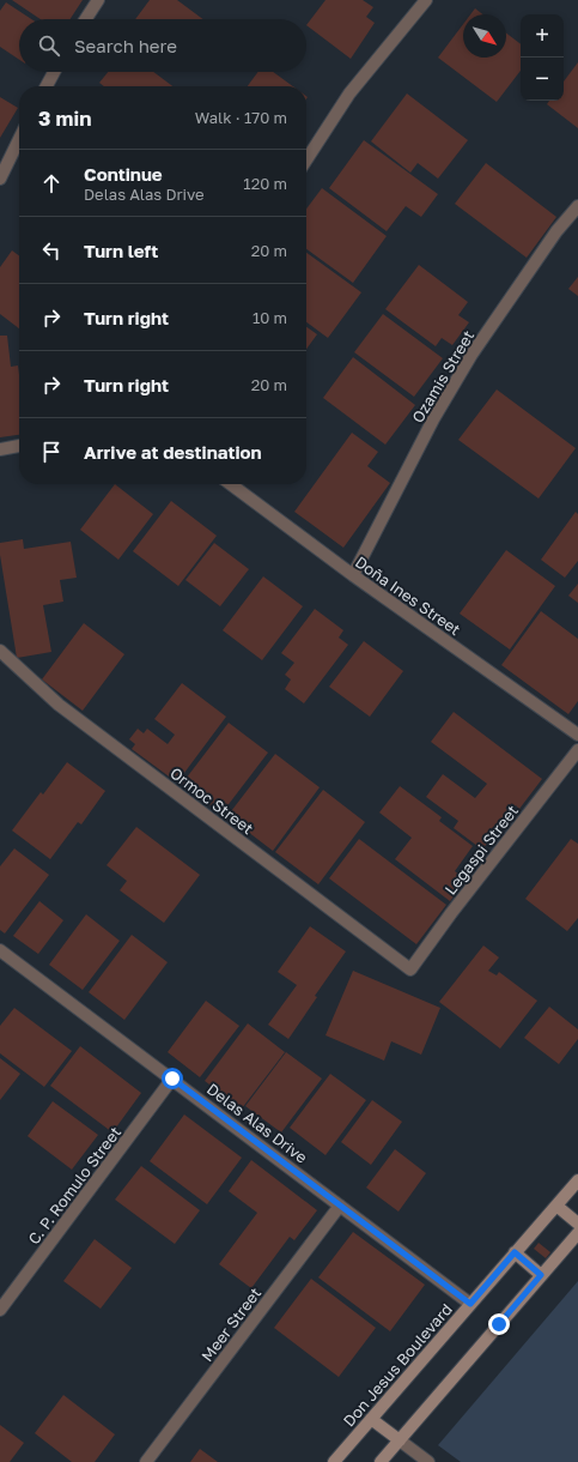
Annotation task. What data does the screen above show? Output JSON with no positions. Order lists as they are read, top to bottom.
{
  "streets": {
    "street": [
      "Ozamis Street",
      "Doña Ines Street",
      "Ormoc Street",
      "Legaspi Street",
      "Delas Alas Drive",
      "C. P. Romulo Street",
      "Meer Street",
      "Don Jesus Boulevard"
    ]
  },
  "crossings": [
    ["Ozamis Street", "Doña Ines Street"],
    ["Ormoc Street", "Legaspi Street"],
    ["Delas Alas Drive", "C. P. Romulo Street"],
    ["Delas Alas Drive", "Meer Street"],
    ["Delas Alas Drive", "Don Jesus Boulevard"]
  ],
  "north": "bottom right",
  "page": {
    "map_buttons": ["+", "−"],
    "search": "Search here",
    "heading": ["3 min", "Walk · 170 m"],
    "list": [
      ["Continue", "Delas Alas Drive", "120 m"],
      ["Turn left", "20 m"],
      ["Turn right", "10 m"],
      ["Turn right", "20 m"],
      "Arrive at destination"
    ]
  }
}
